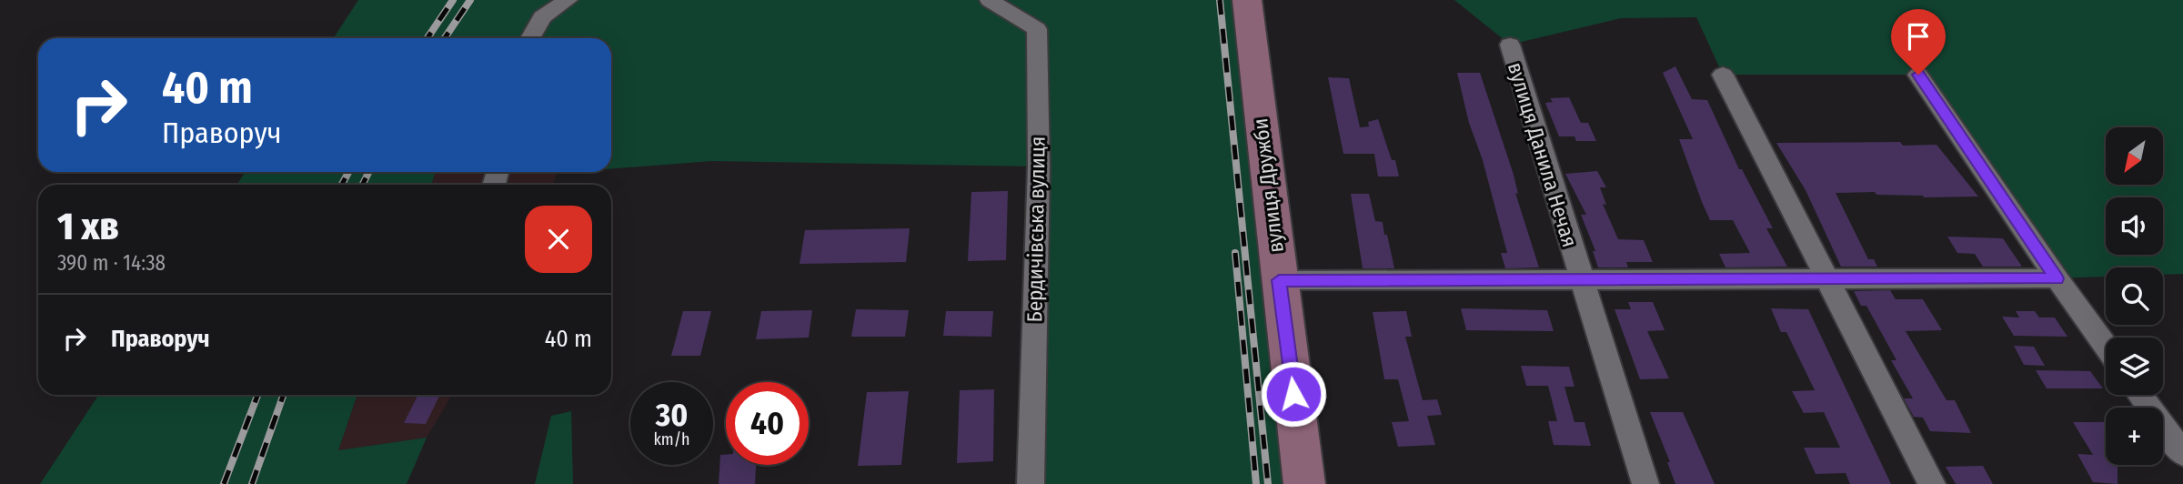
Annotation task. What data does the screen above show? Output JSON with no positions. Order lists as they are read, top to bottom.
{
  "streets": {
    "street": ["вулиця Данила Нечая", "вулиця Дружби", "Бердичівська вулиця"]
  },
  "north": "bottom left",
  "page": {
    "turn": ["40 m", "Праворуч"],
    "map_buttons": "+",
    "heading": ["1 хв", "390 m · 14:38"],
    "list": [
      {
        "name": "Праворуч",
        "value": "40 m"
      }
    ],
    "speed": "30 km/h",
    "limit": "40"
  }
}
